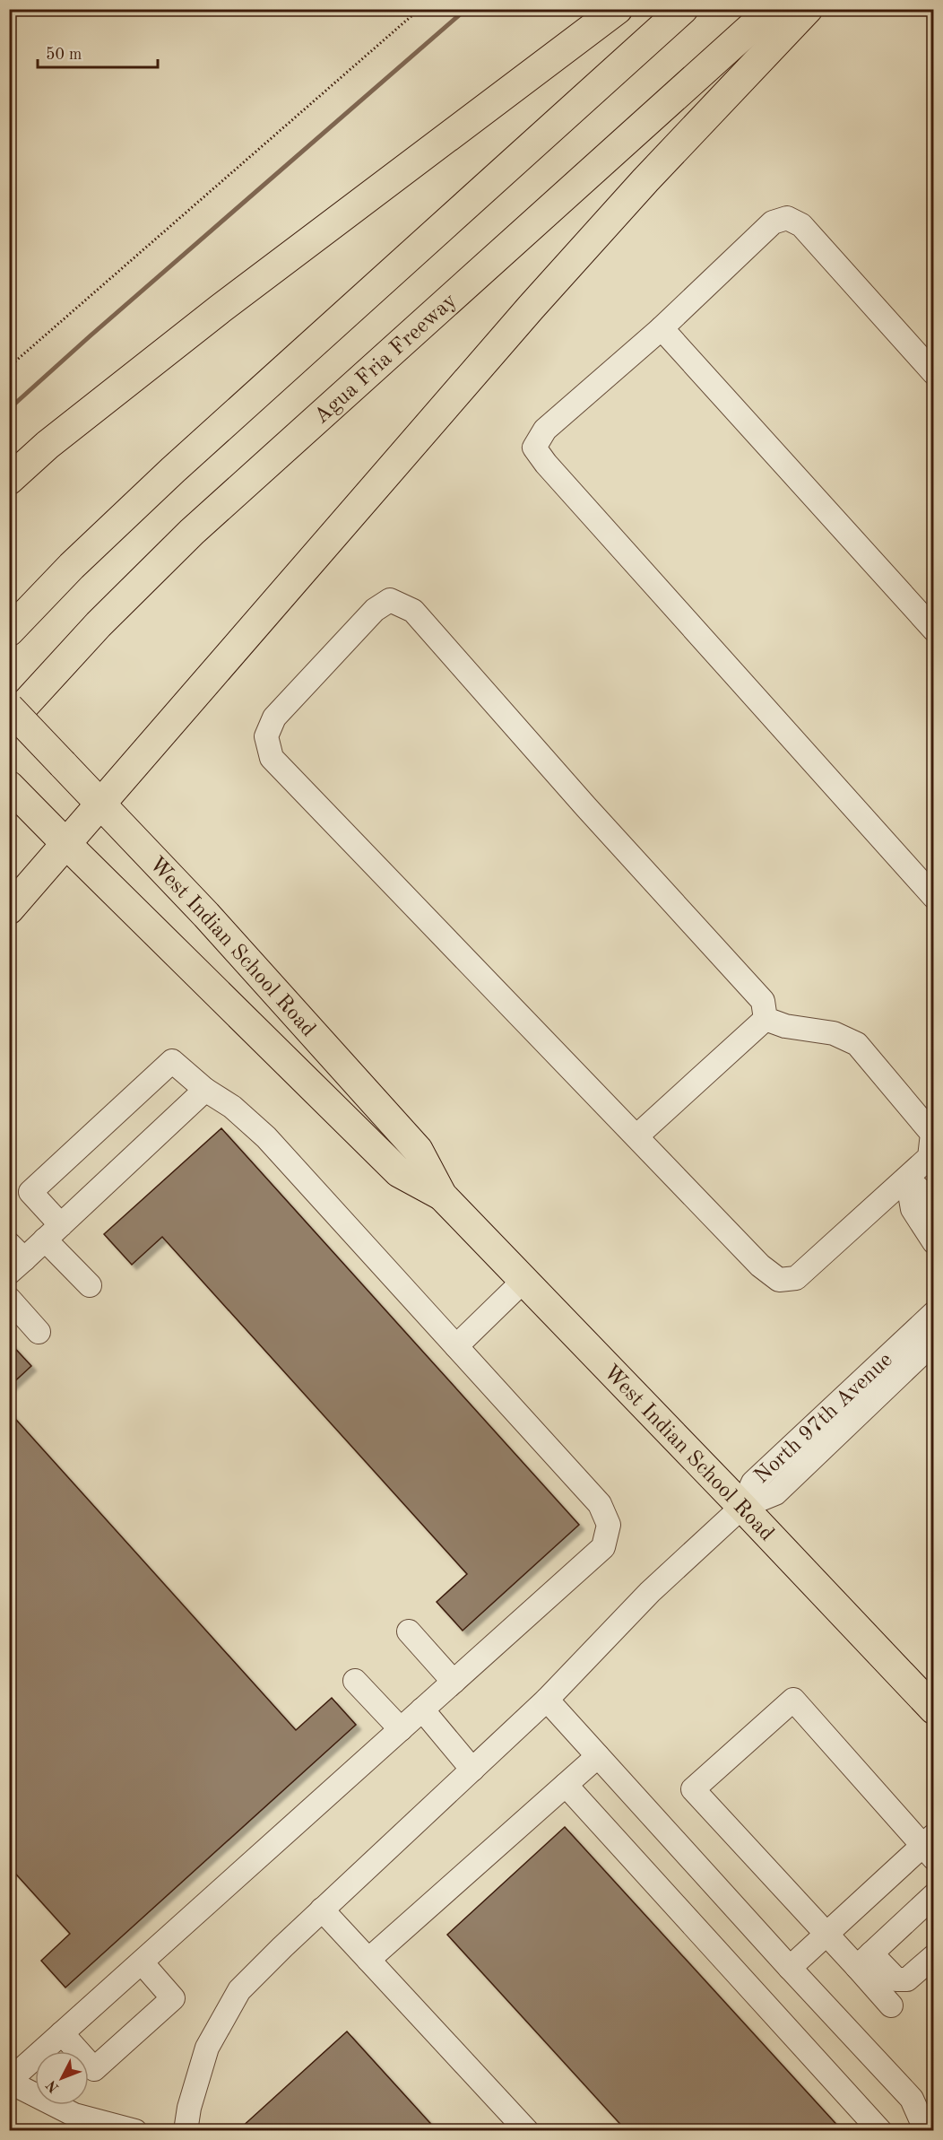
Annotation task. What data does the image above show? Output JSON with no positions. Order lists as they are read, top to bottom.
{
  "streets": {
    "main road": ["Agua Fria Freeway", "West Indian School Road"],
    "street": ["North 97th Avenue"]
  },
  "crossings": [
    ["West Indian School Road", "North 97th Avenue"]
  ],
  "scale_bar": "50 m",
  "north": "bottom left"
}
